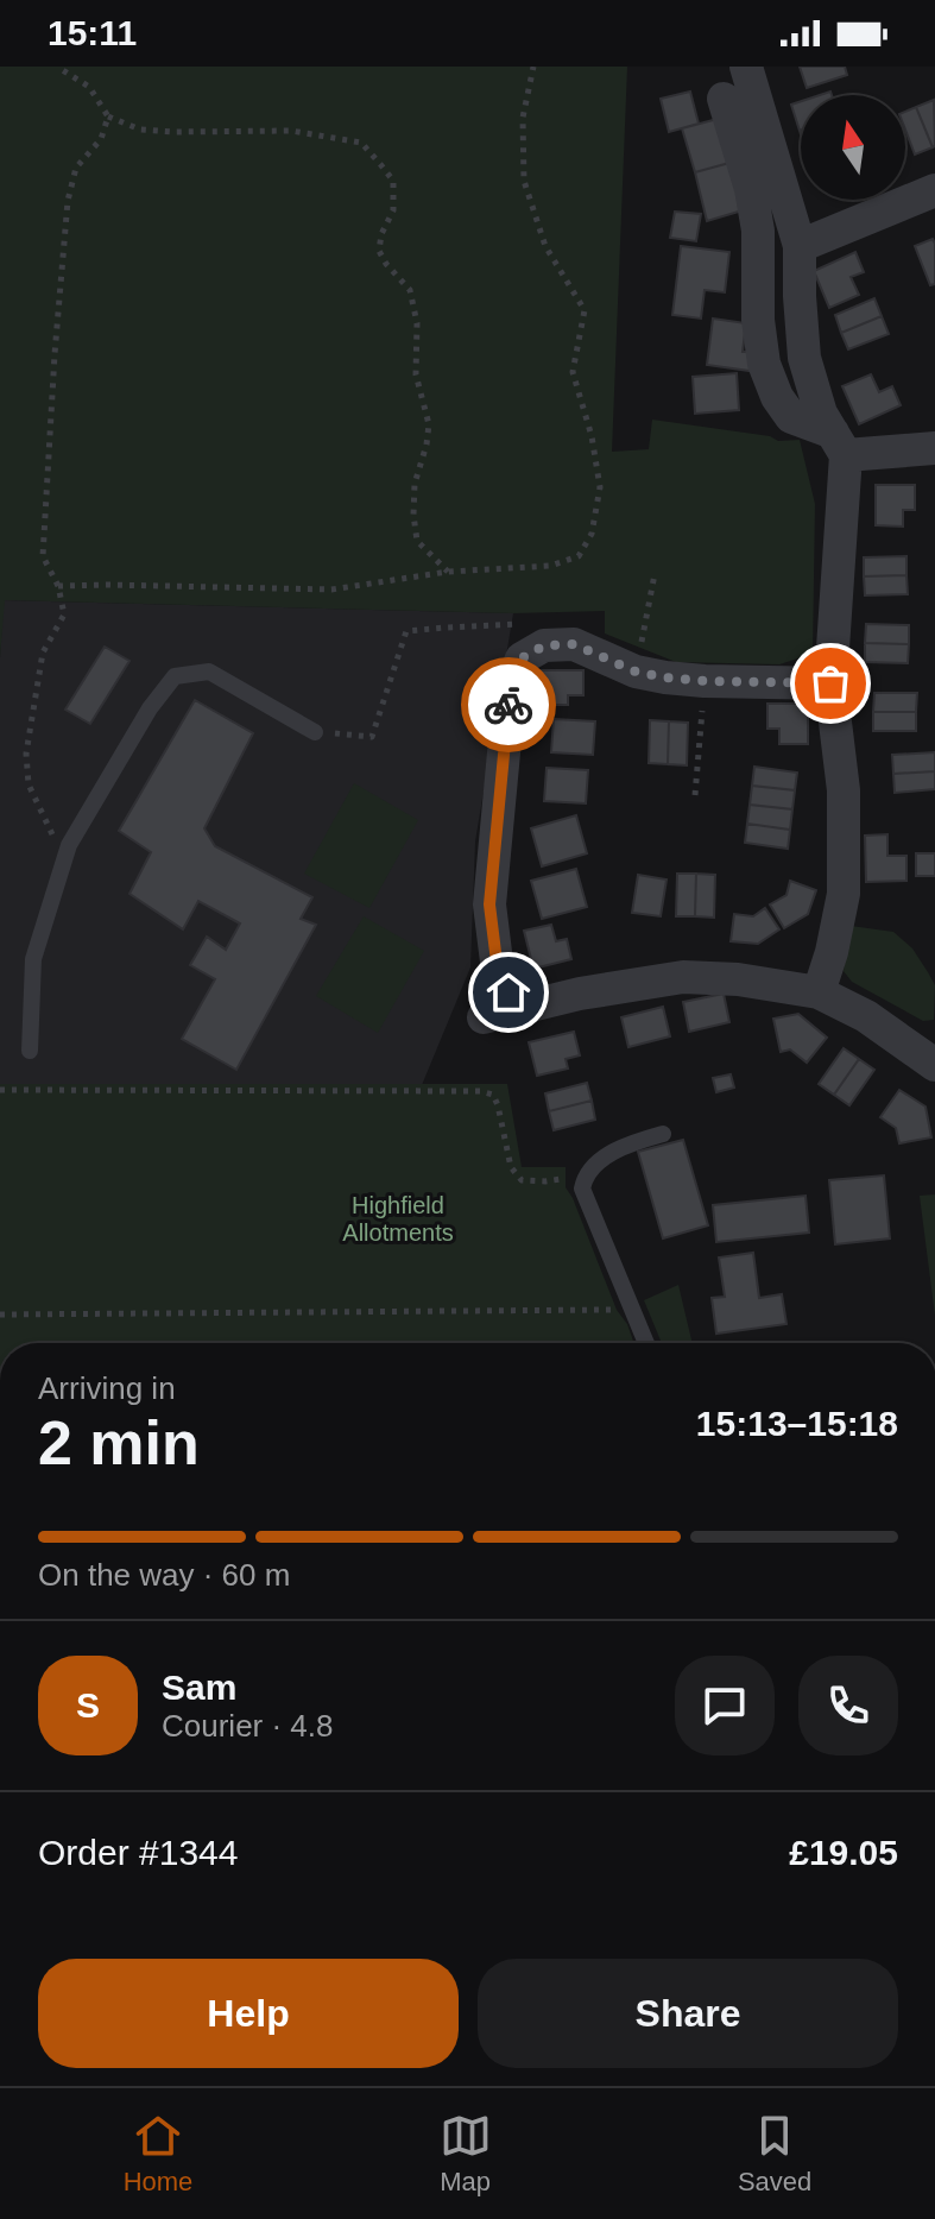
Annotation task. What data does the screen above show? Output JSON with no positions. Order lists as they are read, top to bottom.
{
  "parks": ["Highfield Allotments"],
  "north": "top",
  "page": {
    "status": "15:11",
    "heading": ["2 min", "Arriving in", "15:13–15:18"],
    "panel": [
      "Sam",
      "Courier · 4.8",
      "Order #1344",
      "£19.05"
    ],
    "bar": "On the way · 60 m",
    "round": "S",
    "buttons": ["Help", "Share"],
    "tabs": ["Home", "Map", "Saved"]
  }
}
